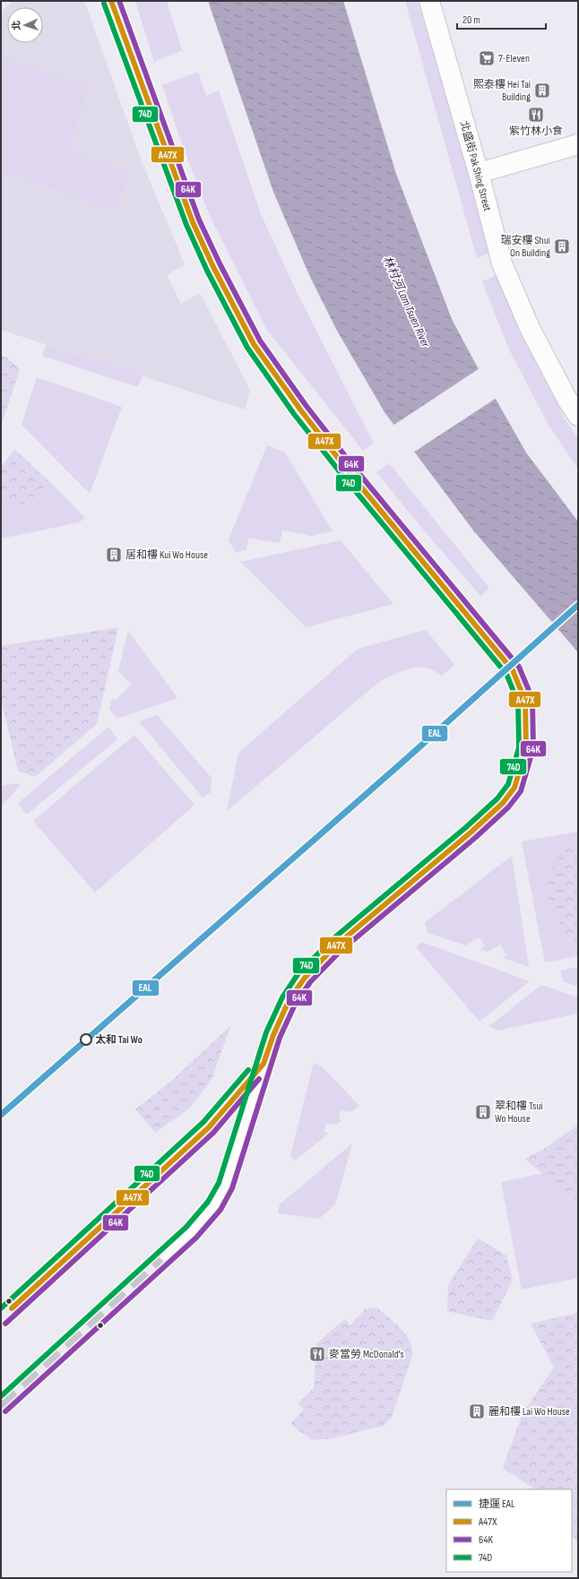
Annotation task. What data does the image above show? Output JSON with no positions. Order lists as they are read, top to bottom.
{
  "streets": {
    "street": ["北盛街 Pak Shing Street"]
  },
  "water": ["林村河 Lam Tsuen River"],
  "places": {
    "supermarket": ["7-Eleven"],
    "building": [
      "熙泰樓 Hei Tai Building",
      "瑞安樓 Shui On Building",
      "居和樓 Kui Wo House",
      "翠和樓 Tsui Wo House",
      "麗和樓 Lai Wo House"
    ],
    "restaurant": ["紫竹林小食", "麥當勞 McDonald's"],
    "other": ["太和 Tai Wo"]
  },
  "lines": [
    "transit line A47X",
    "transit line 64K",
    "transit line 74D",
    "metro line EAL"
  ],
  "legend": [
    "捷運 EAL",
    "A47X",
    "64K",
    "74D"
  ],
  "scale_bar": "20 m",
  "north": "left"
}
